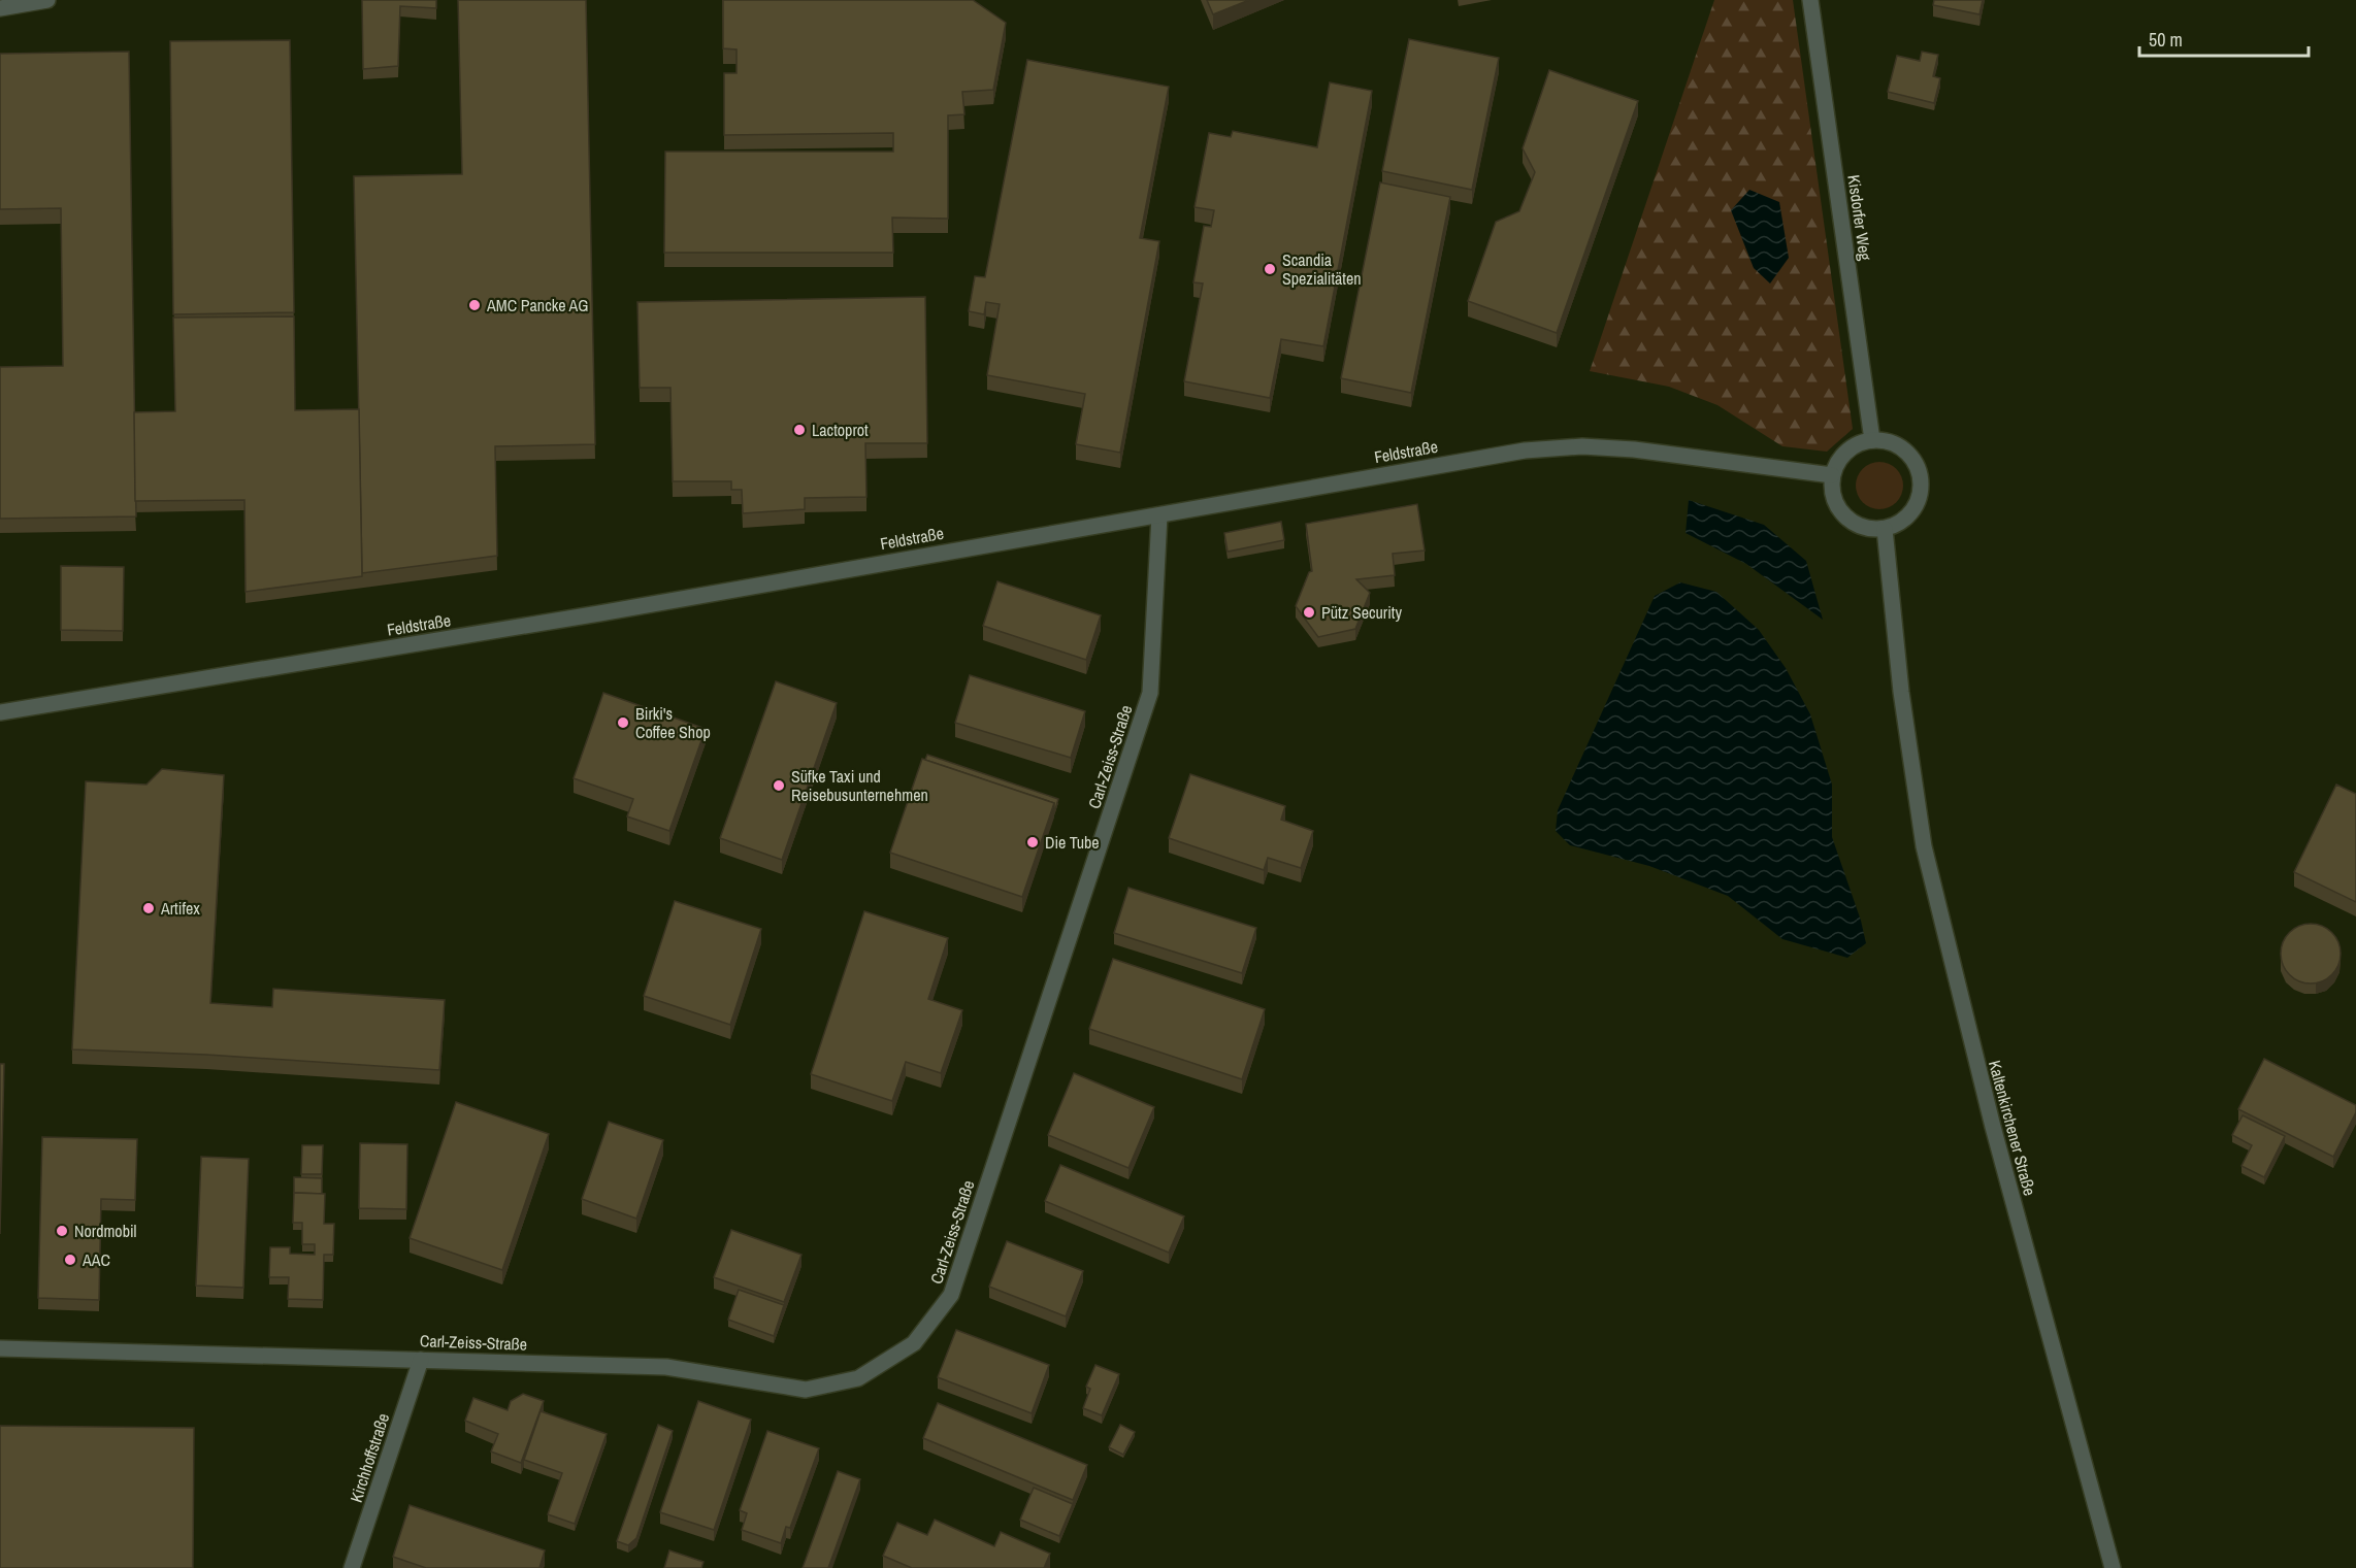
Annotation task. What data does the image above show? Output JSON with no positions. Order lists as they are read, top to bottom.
{
  "streets": {
    "street": [
      "Kisdorfer Weg",
      "Feldstraße",
      "Carl-Zeiss-Straße",
      "Kaltenkirchener Straße",
      "Kirchhoffstraße"
    ]
  },
  "crossings": [
    ["Kisdorfer Weg", "Feldstraße"],
    ["Kisdorfer Weg", "Kaltenkirchener Straße"],
    ["Feldstraße", "Carl-Zeiss-Straße"],
    ["Feldstraße", "Kaltenkirchener Straße"],
    ["Carl-Zeiss-Straße", "Kirchhoffstraße"]
  ],
  "places": [
    "Scandia Spezialitäten",
    "AMC Pancke AG",
    "Lactoprot",
    "Pütz Security",
    "Birki's Coffee Shop",
    "Süfke Taxi und Reisebusunternehmen",
    "Die Tube",
    "Artifex",
    "Nordmobil",
    "AAC"
  ],
  "scale_bar": "50 m"
}
